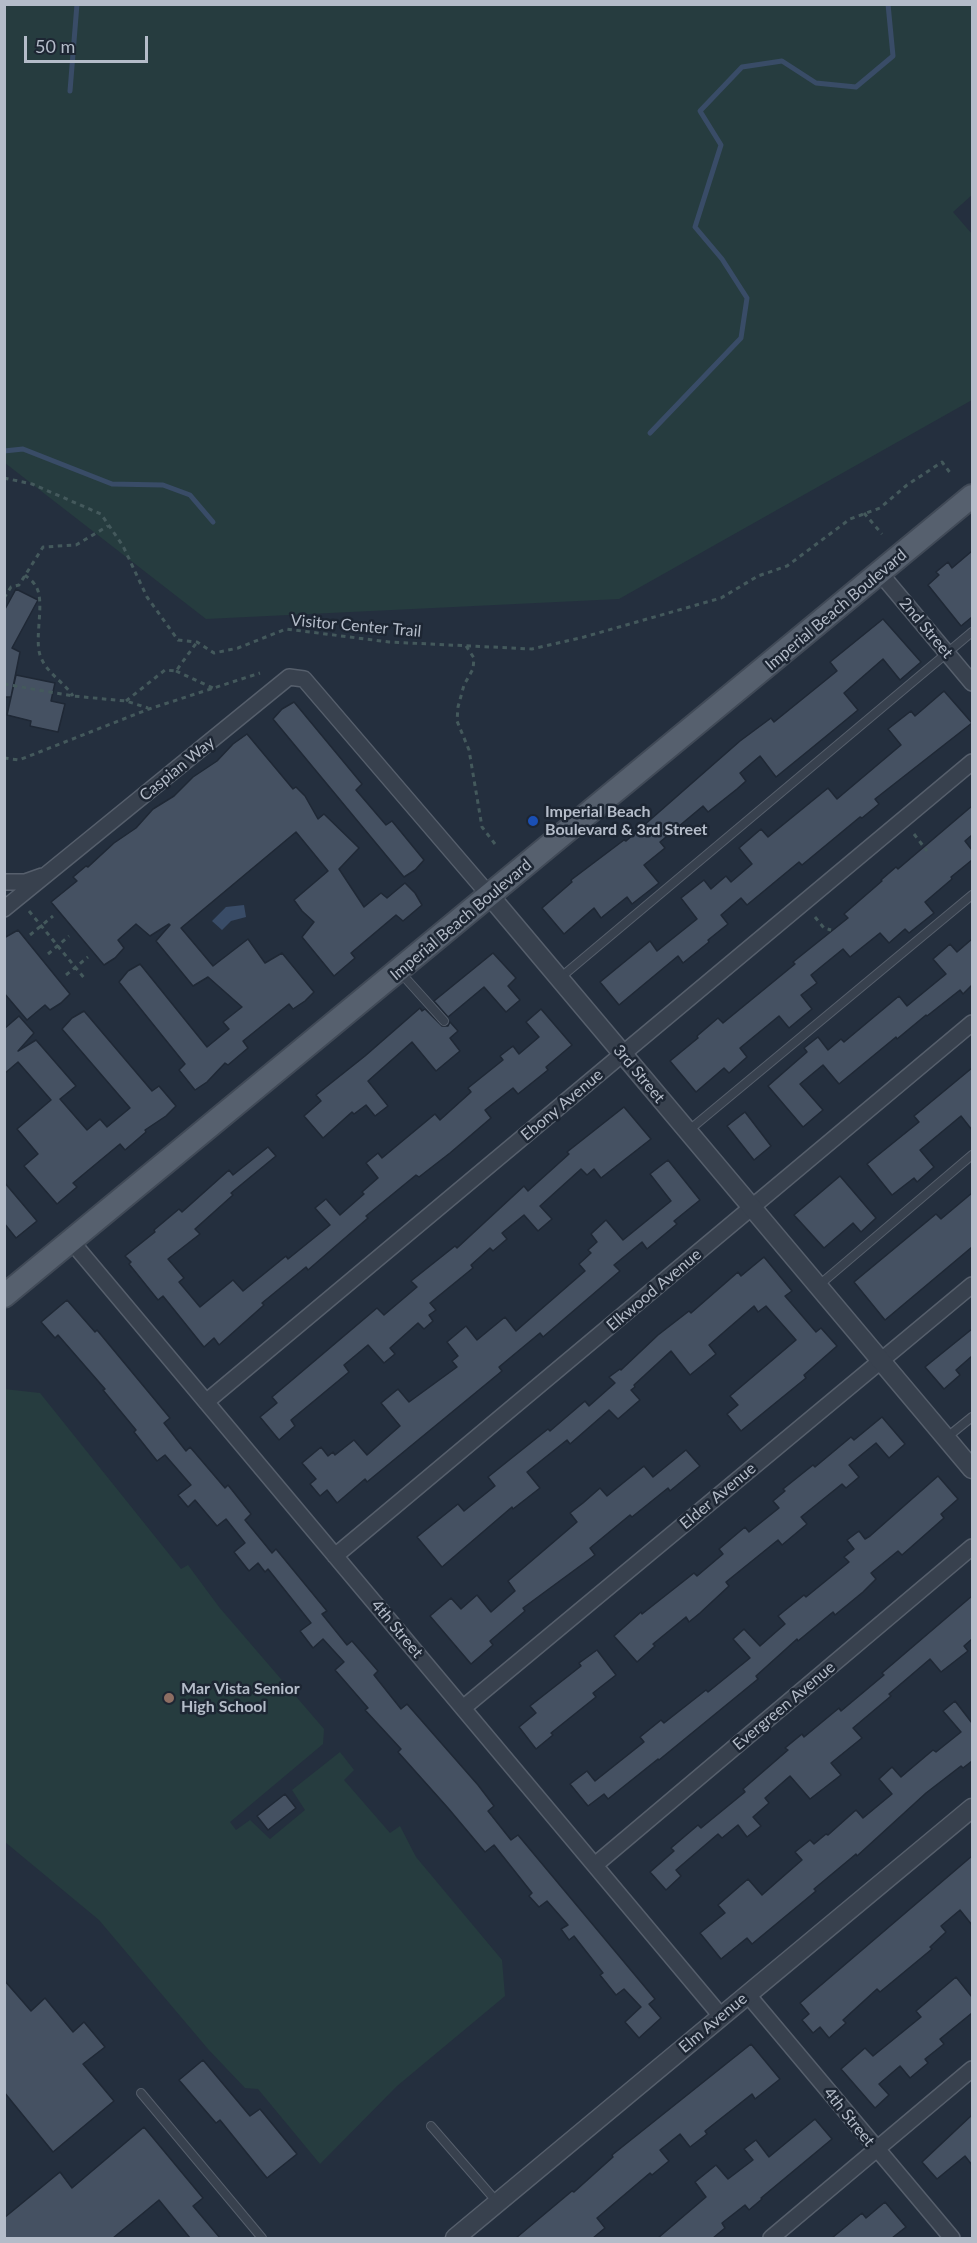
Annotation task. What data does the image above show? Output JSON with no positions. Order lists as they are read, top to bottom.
{
  "streets": {
    "main road": ["Imperial Beach Boulevard"],
    "street": [
      "2nd Street",
      "Caspian Way",
      "3rd Street",
      "Ebony Avenue",
      "Elkwood Avenue",
      "Elder Avenue",
      "4th Street",
      "Evergreen Avenue",
      "Elm Avenue"
    ],
    "path": ["Visitor Center Trail"]
  },
  "crossings": [
    ["Imperial Beach Boulevard", "2nd Street"],
    ["Imperial Beach Boulevard", "3rd Street"],
    ["Imperial Beach Boulevard", "4th Street"],
    ["Caspian Way", "3rd Street"],
    ["3rd Street", "Ebony Avenue"],
    ["3rd Street", "Elkwood Avenue"],
    ["3rd Street", "Elder Avenue"],
    ["Ebony Avenue", "4th Street"],
    ["Elkwood Avenue", "4th Street"],
    ["Elder Avenue", "4th Street"],
    ["4th Street", "Evergreen Avenue"],
    ["4th Street", "Elm Avenue"]
  ],
  "places": ["Imperial Beach Boulevard & 3rd Street", "Mar Vista Senior High School"],
  "scale_bar": "50 m"
}
